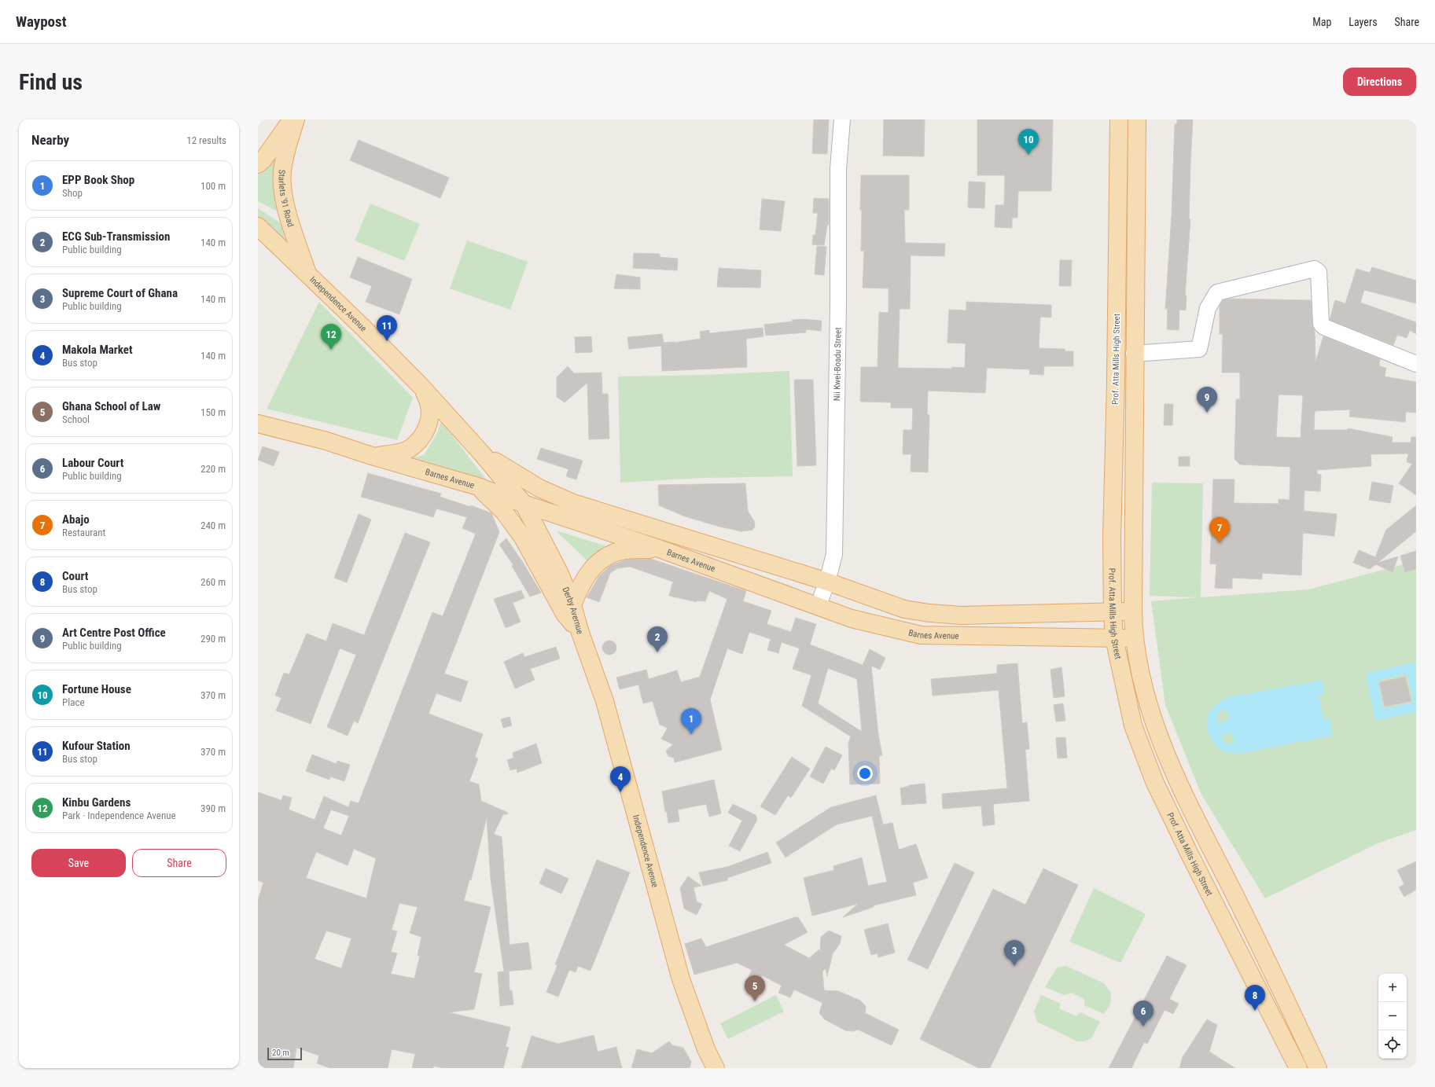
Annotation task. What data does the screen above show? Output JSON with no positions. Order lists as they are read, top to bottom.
{
  "streets": {
    "main road": [
      "Starlets '91 Road",
      "Independence Avenue",
      "Prof. Atta Mills High Street",
      "Barnes Avenue",
      "Derby Avernue"
    ],
    "street": ["Nii Kwei-Boadu Street"]
  },
  "crossings": [
    ["Starlets '91 Road", "Independence Avenue"],
    ["Independence Avenue", "Derby Avernue"],
    ["Prof. Atta Mills High Street", "Barnes Avenue"],
    ["Nii Kwei-Boadu Street", "Barnes Avenue"],
    ["Barnes Avenue", "Derby Avernue"]
  ],
  "scale_bar": "20 m",
  "page": {
    "header": "Waypost",
    "nav": ["Map", "Layers", "Share"],
    "buttons": [
      "Directions",
      ["Save", "Share"]
    ],
    "title": "Find us",
    "heading": ["Nearby", "12 results"],
    "pins": [
      "10",
      "11",
      "12",
      "9",
      "7",
      "2",
      "1",
      "4",
      "3",
      "5",
      "8",
      "6"
    ],
    "list": [
      {
        "mark": "1",
        "name": "EPP Book Shop",
        "note": "Shop",
        "value": "100 m"
      },
      {
        "mark": "2",
        "name": "ECG Sub-Transmission",
        "note": "Public building",
        "value": "140 m"
      },
      {
        "mark": "3",
        "name": "Supreme Court of Ghana",
        "note": "Public building",
        "value": "140 m"
      },
      {
        "mark": "4",
        "name": "Makola Market",
        "note": "Bus stop",
        "value": "140 m"
      },
      {
        "mark": "5",
        "name": "Ghana School of Law",
        "note": "School",
        "value": "150 m"
      },
      {
        "mark": "6",
        "name": "Labour Court",
        "note": "Public building",
        "value": "220 m"
      },
      {
        "mark": "7",
        "name": "Abajo",
        "note": "Restaurant",
        "value": "240 m"
      },
      {
        "mark": "8",
        "name": "Court",
        "note": "Bus stop",
        "value": "260 m"
      },
      {
        "mark": "9",
        "name": "Art Centre Post Office",
        "note": "Public building",
        "value": "290 m"
      },
      {
        "mark": "10",
        "name": "Fortune House",
        "note": "Place",
        "value": "370 m"
      },
      {
        "mark": "11",
        "name": "Kufour Station",
        "note": "Bus stop",
        "value": "370 m"
      },
      {
        "mark": "12",
        "name": "Kinbu Gardens",
        "note": "Park · Independence Avenue",
        "value": "390 m"
      }
    ],
    "map_buttons": ["+", "−"],
    "scale": "20 m"
  }
}
